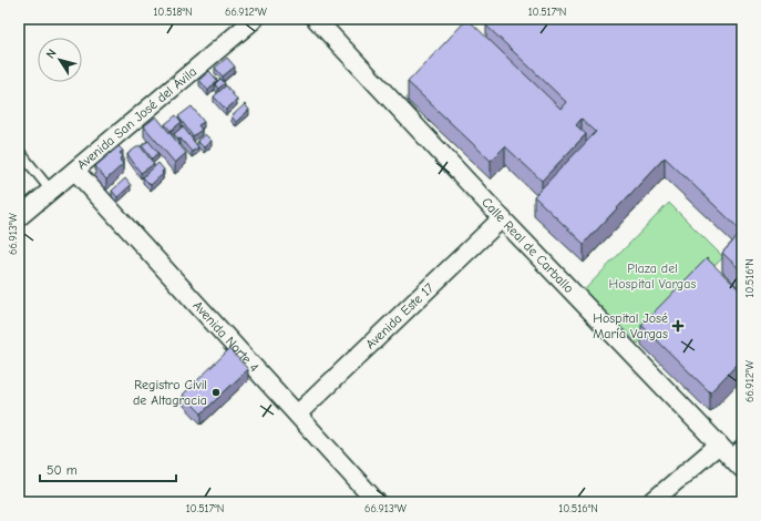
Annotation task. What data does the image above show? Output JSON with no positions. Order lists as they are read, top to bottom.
{
  "streets": {
    "street": [
      "Avenida San José del Ávila",
      "Calle Real de Carballo",
      "Avenida Este 17",
      "Avenida Norte 4"
    ]
  },
  "crossings": [
    ["Avenida San José del Ávila", "Avenida Norte 4"],
    ["Calle Real de Carballo", "Avenida Este 17"],
    ["Avenida Este 17", "Avenida Norte 4"]
  ],
  "parks": ["Plaza del Hospital Vargas"],
  "places": {
    "health": ["Hospital José María Vargas"],
    "other": ["Registro Civil de Altagracia"]
  },
  "scale_bar": "50 m",
  "north": "top left",
  "coordinates": [
    "10.518°N",
    "66.912°W",
    "10.517°N",
    "66.913°W",
    "10.516°N"
  ]
}
